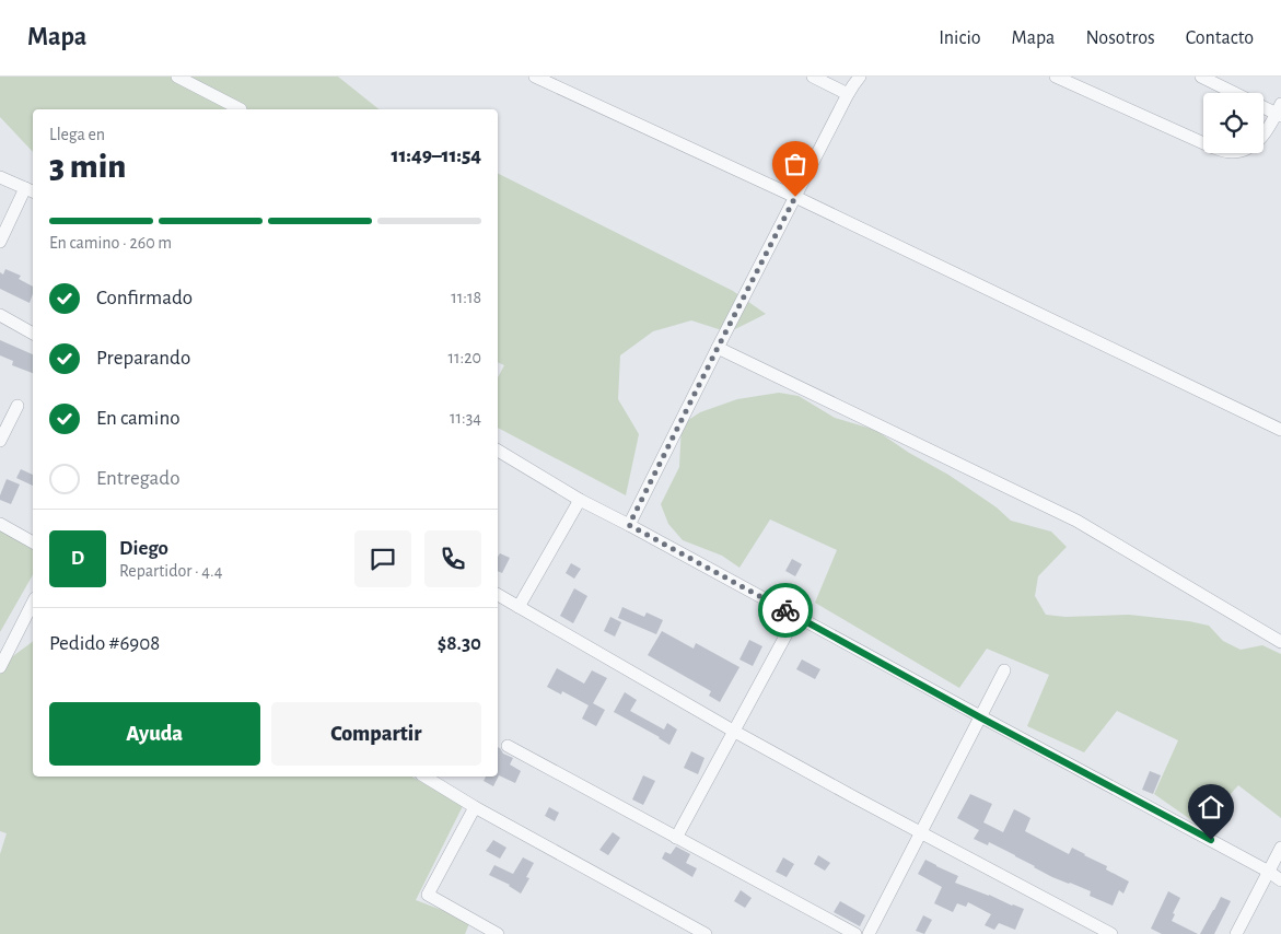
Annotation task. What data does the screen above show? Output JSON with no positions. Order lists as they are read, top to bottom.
{
  "page": {
    "header": "Mapa",
    "nav": [
      "Inicio",
      "Mapa",
      "Nosotros",
      "Contacto"
    ],
    "heading": ["3 min", "Llega en", "11:49–11:54"],
    "panel": [
      "Diego",
      "Repartidor · 4.4",
      "Pedido #6908",
      "$8.30"
    ],
    "bar": "En camino · 260 m",
    "list": [
      ["Confirmado", "11:18"],
      ["Preparando", "11:20"],
      ["En camino", "11:34"],
      "Entregado"
    ],
    "round": "D",
    "buttons": ["Ayuda", "Compartir"]
  }
}
